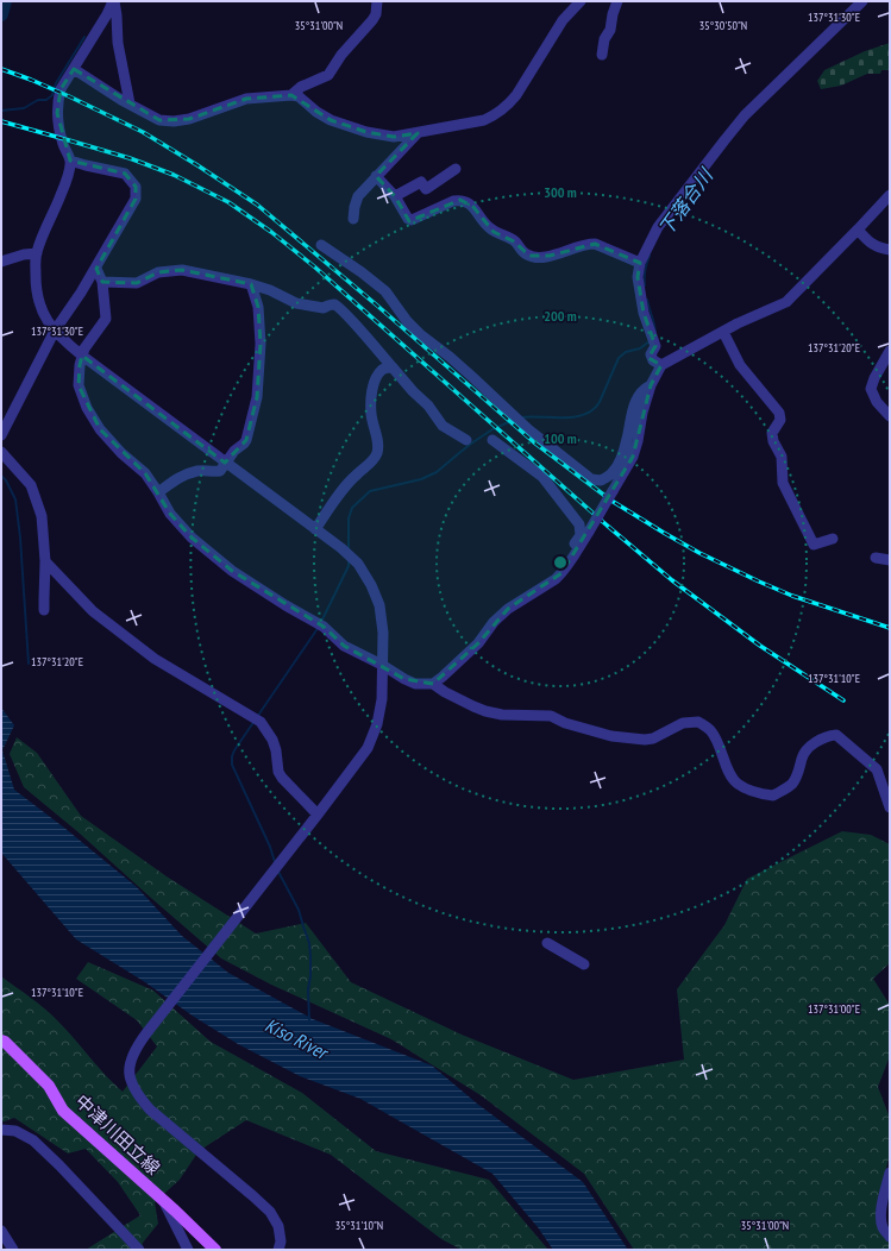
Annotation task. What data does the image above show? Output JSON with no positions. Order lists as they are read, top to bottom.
{
  "streets": {
    "main road": ["中津川田立線"]
  },
  "water": ["下落合川", "Kiso River"],
  "coordinates": [
    "137°31'30\"E",
    "35°31'00\"N",
    "35°30'50\"N",
    "137°31'20\"E",
    "137°31'10\"E",
    "137°31'00\"E",
    "35°31'10\"N"
  ],
  "rings": ["300 m", "200 m", "100 m"]
}
